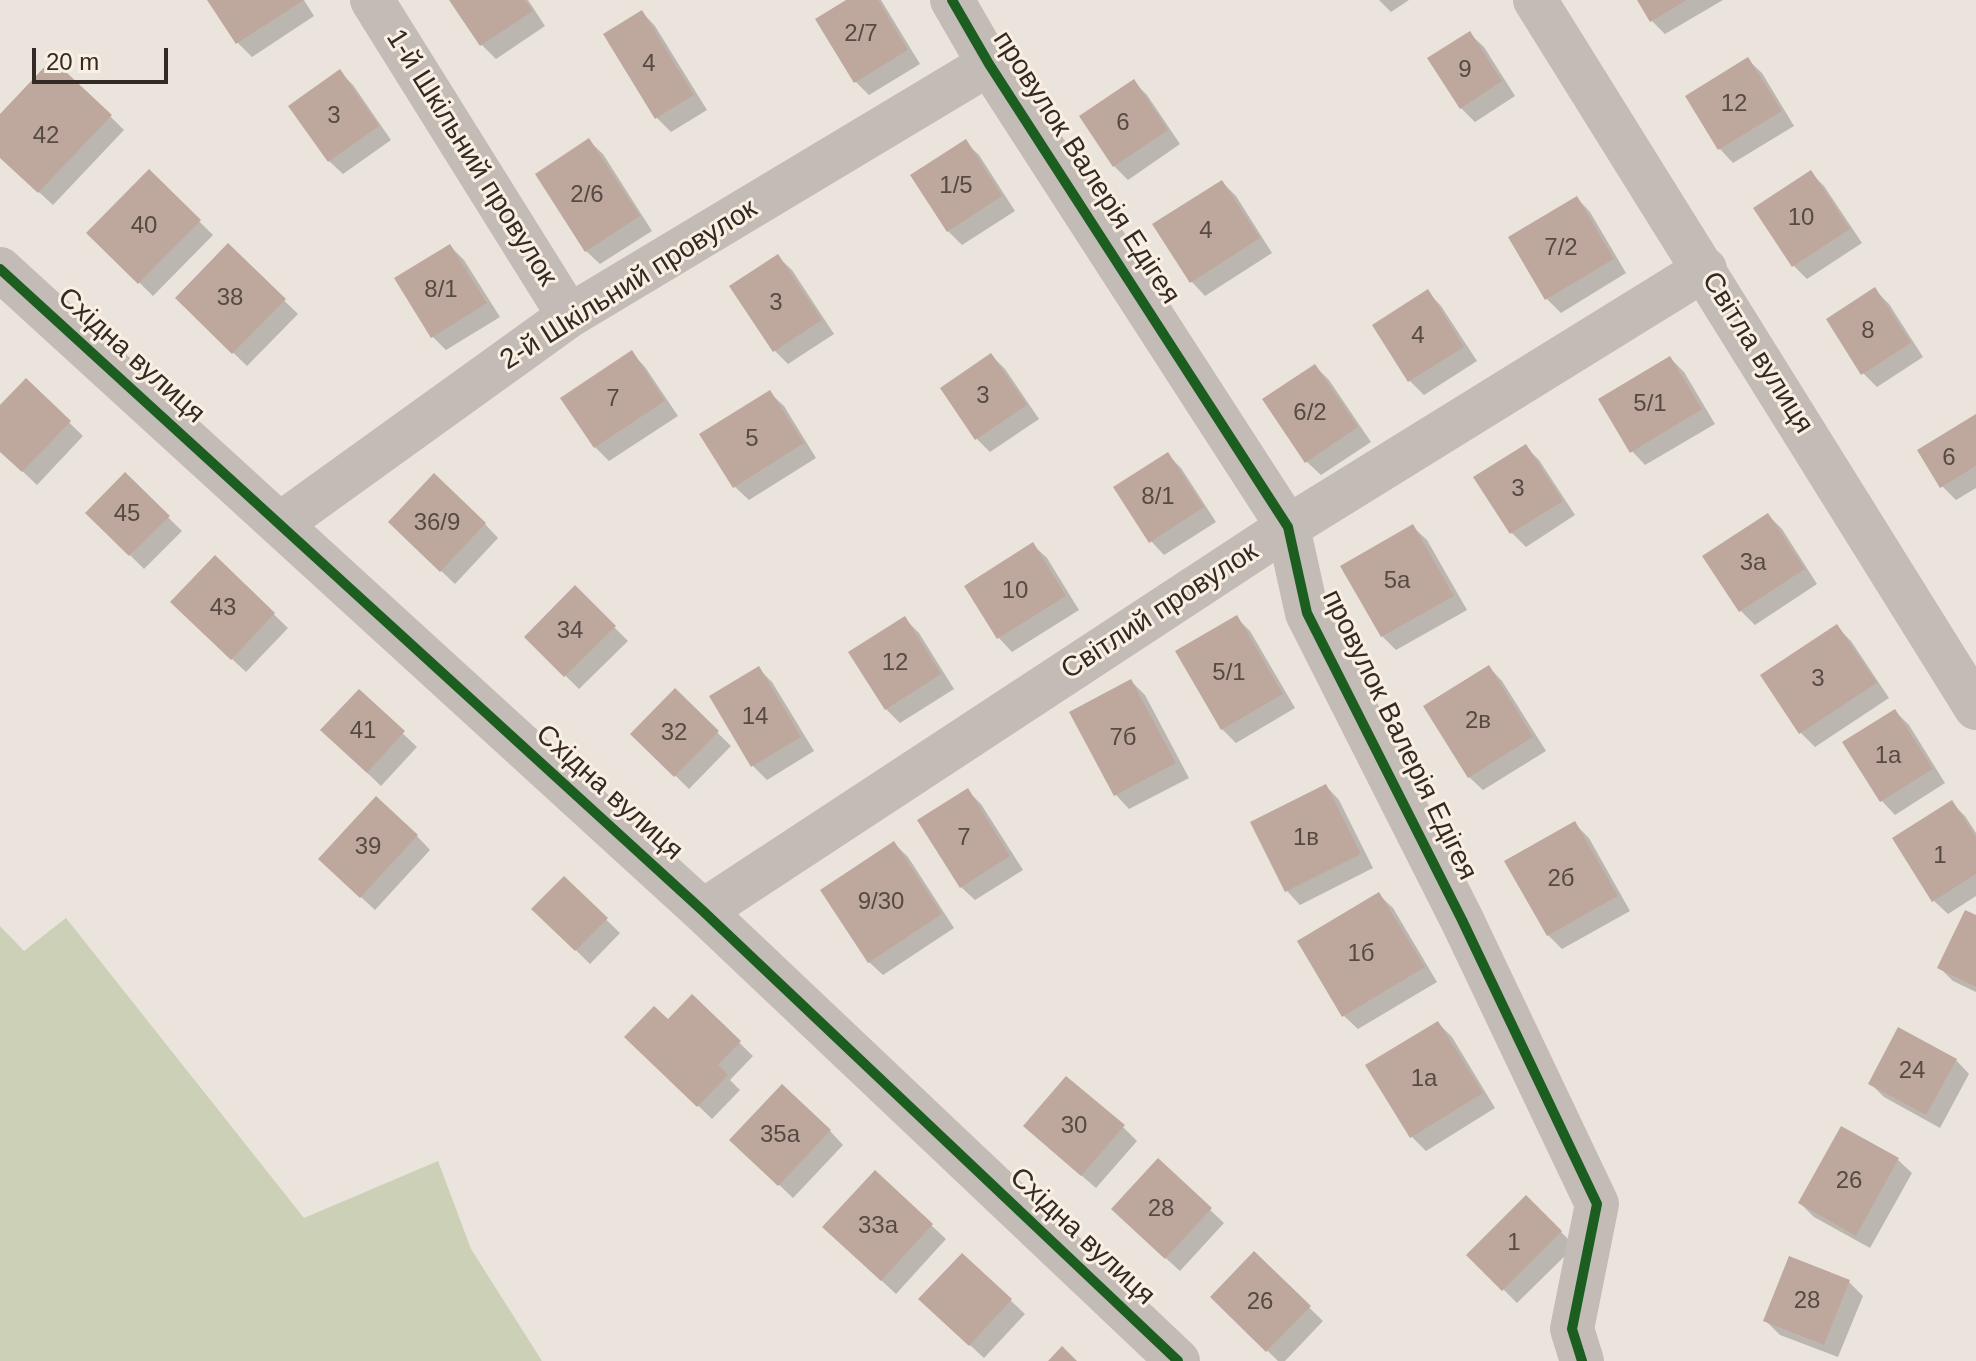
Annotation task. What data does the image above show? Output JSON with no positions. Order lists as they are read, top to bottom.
{
  "streets": {
    "street": [
      "1-й Шкільний провулок",
      "провулок Валерія Едігея",
      "2-й Шкільний провулок",
      "Світла вулиця",
      "Східна вулиця",
      "Світлий провулок"
    ]
  },
  "crossings": [
    ["1-й Шкільний провулок", "2-й Шкільний провулок"],
    ["провулок Валерія Едігея", "2-й Шкільний провулок"],
    ["провулок Валерія Едігея", "Світлий провулок"],
    ["2-й Шкільний провулок", "Східна вулиця"],
    ["Світла вулиця", "Світлий провулок"],
    ["Східна вулиця", "Світлий провулок"]
  ],
  "house_numbers": [
    "2/7",
    "4",
    "9",
    "12",
    "3",
    "6",
    "42",
    "1/5",
    "2/6",
    "10",
    "40",
    "4",
    "7/2",
    "8/1",
    "38",
    "3",
    "8",
    "4",
    "3",
    "7",
    "5/1",
    "6/2",
    "5",
    "6",
    "3",
    "8/1",
    "45",
    "36/9",
    "3а",
    "5а",
    "10",
    "43",
    "34",
    "12",
    "5/1",
    "3",
    "14",
    "2в",
    "41",
    "32",
    "7б",
    "1а",
    "7",
    "1в",
    "39",
    "1",
    "2б",
    "9/30",
    "1б",
    "24",
    "1а",
    "30",
    "35а",
    "26",
    "28",
    "33а",
    "1",
    "28",
    "26"
  ],
  "scale_bar": "20 m"
}
